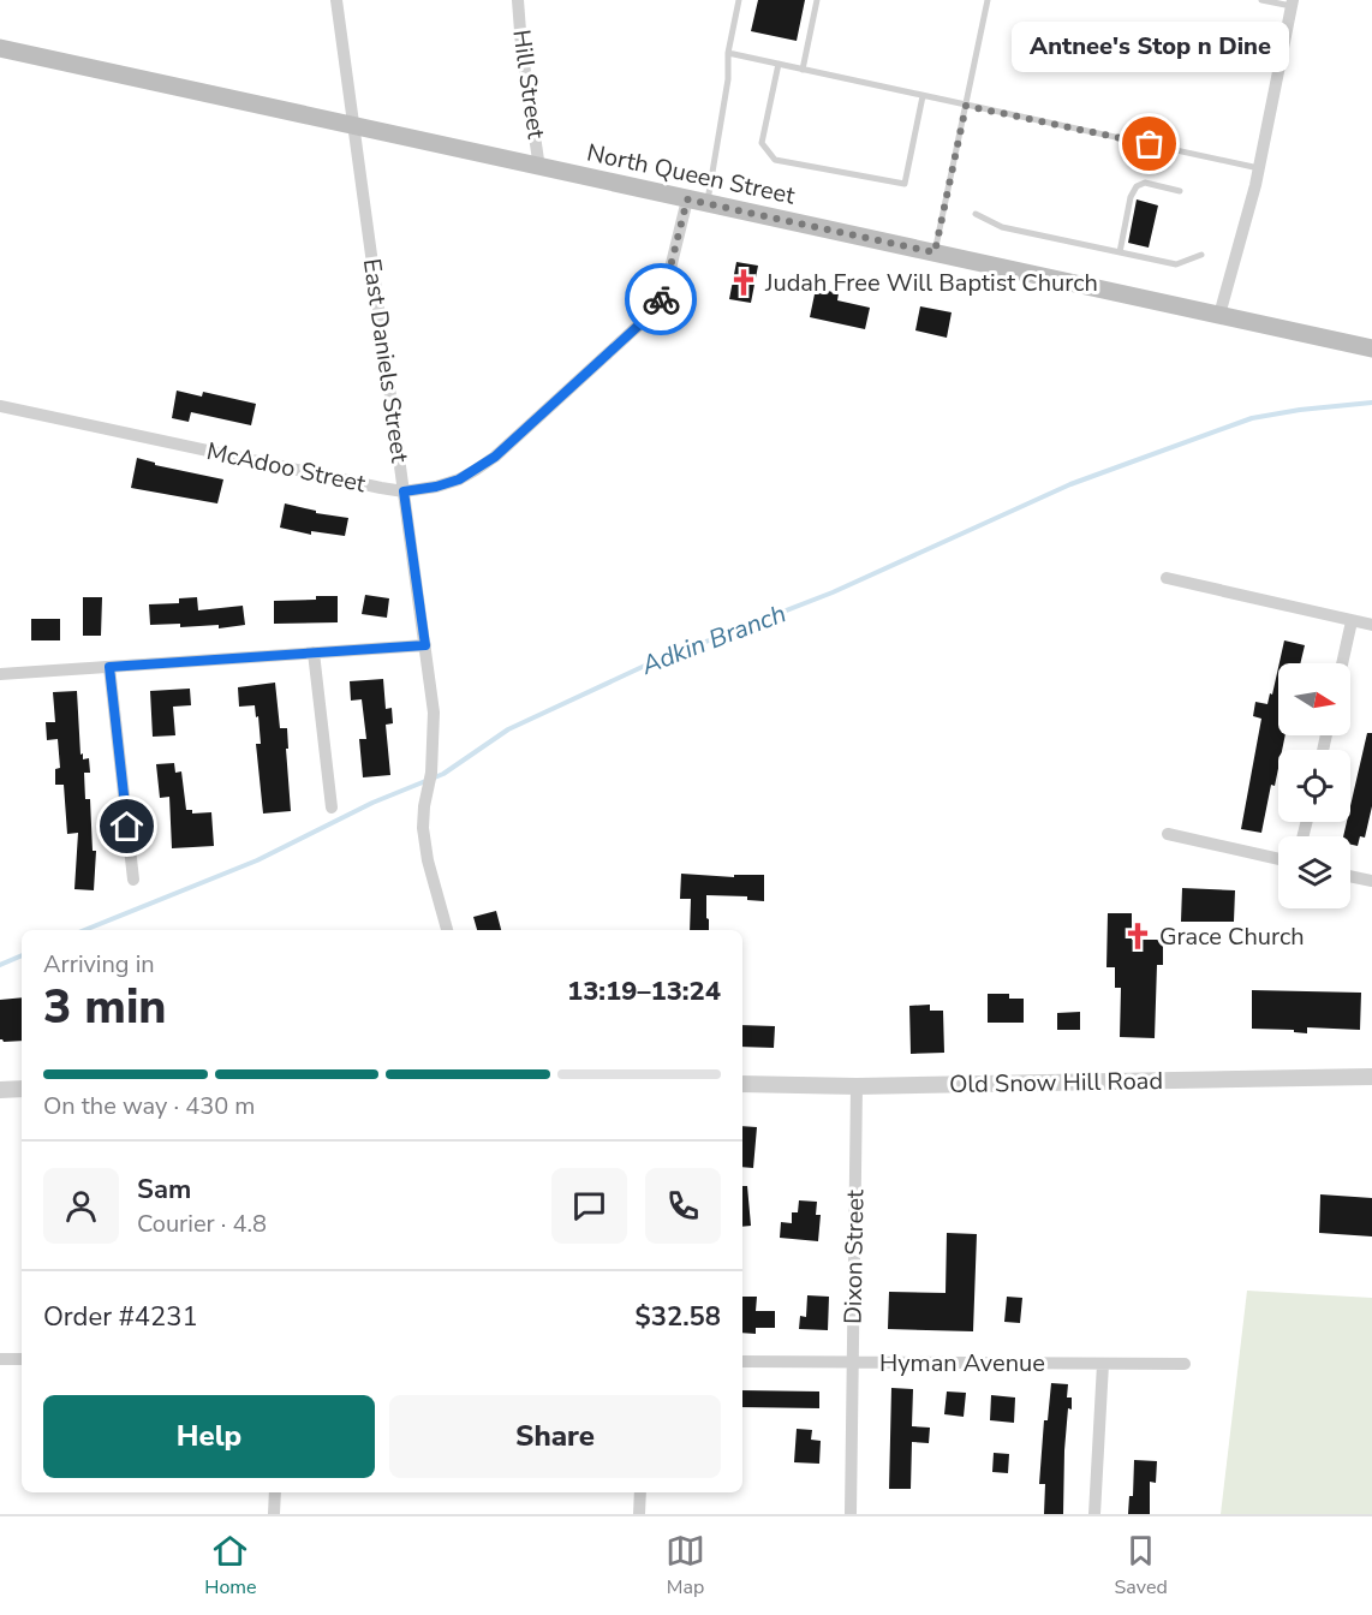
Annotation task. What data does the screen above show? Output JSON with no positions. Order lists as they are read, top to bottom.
{
  "streets": {
    "main road": ["North Queen Street"],
    "street": [
      "Hill Street",
      "East Daniels Street",
      "McAdoo Street",
      "Old Snow Hill Road",
      "Dixon Street",
      "Hyman Avenue"
    ]
  },
  "crossings": [
    ["Hill Street", "North Queen Street"],
    ["North Queen Street", "East Daniels Street"],
    ["North Queen Street", "McAdoo Street"],
    ["East Daniels Street", "McAdoo Street"],
    ["Old Snow Hill Road", "Dixon Street"],
    ["Dixon Street", "Hyman Avenue"]
  ],
  "water": ["Adkin Branch"],
  "places": {
    "other": ["Antnee's Stop n Dine"],
    "church": ["Judah Free Will Baptist Church", "Grace Church"]
  },
  "north": "right",
  "page": {
    "bubble": "Antnee's Stop n Dine",
    "heading": ["3 min", "Arriving in", "13:19–13:24"],
    "panel": [
      "Sam",
      "Courier · 4.8",
      "Order #4231",
      "$32.58"
    ],
    "bar": "On the way · 430 m",
    "buttons": ["Help", "Share"],
    "tabs": ["Home", "Map", "Saved"]
  }
}
